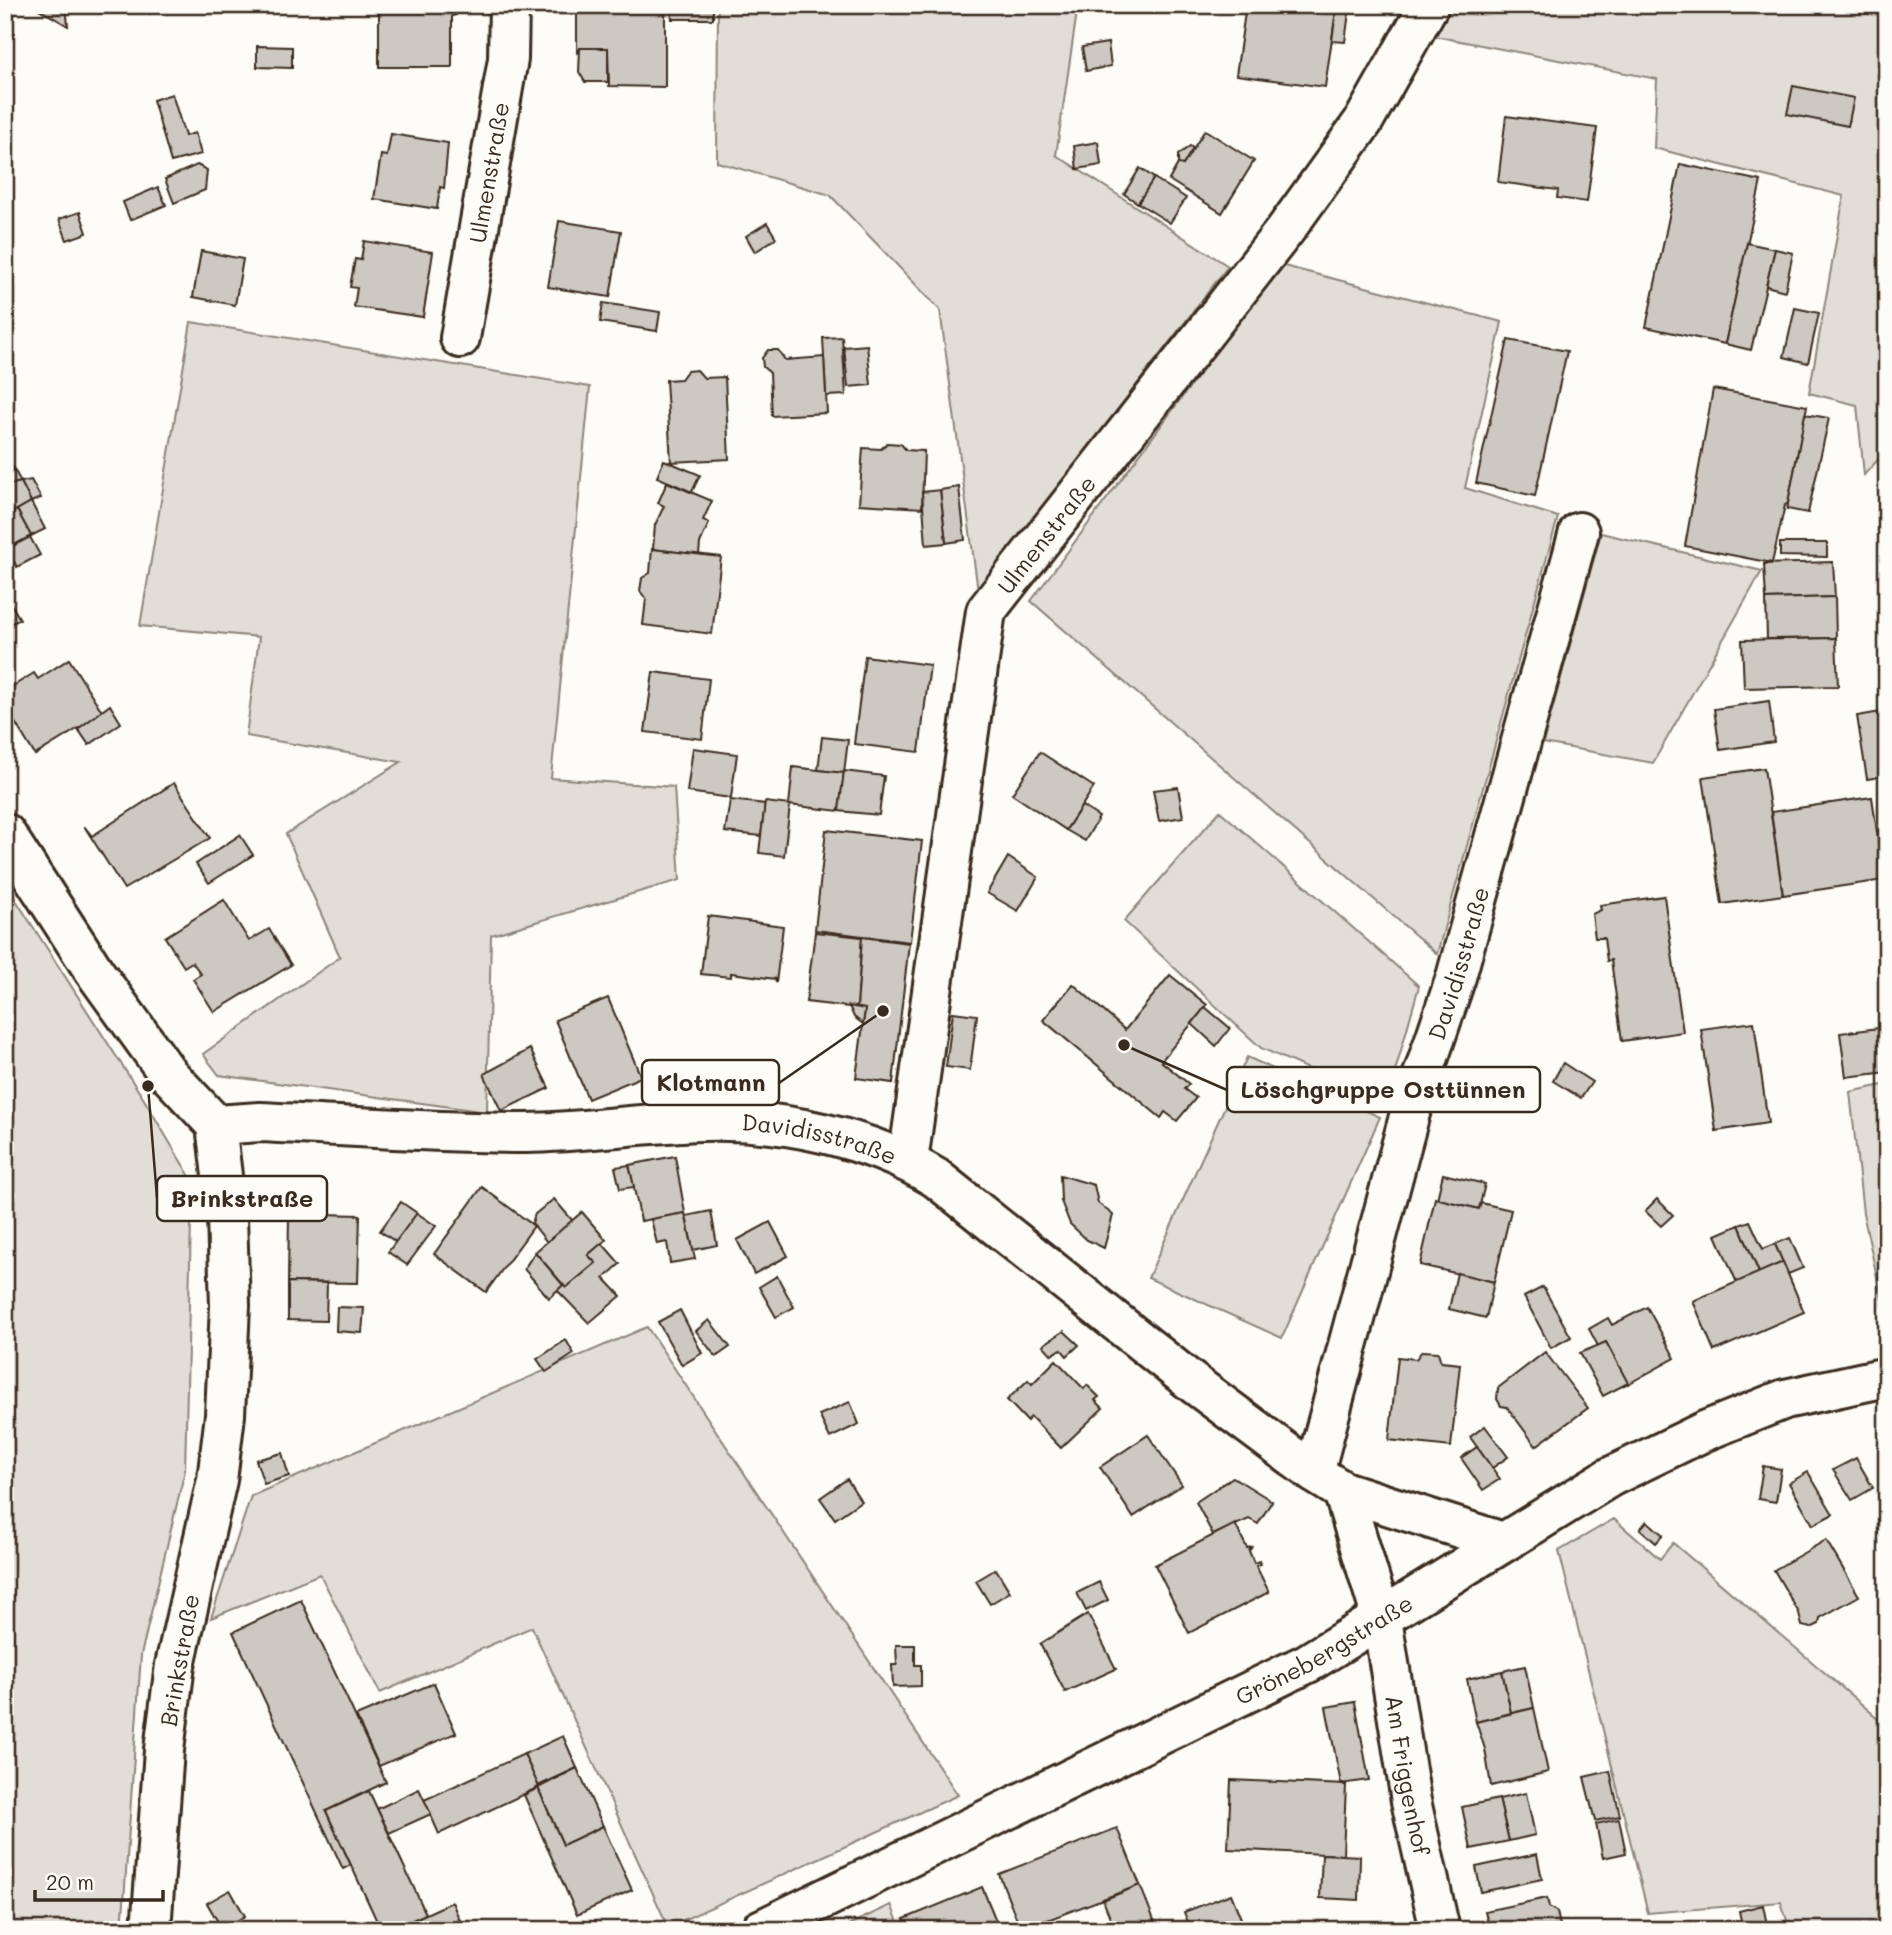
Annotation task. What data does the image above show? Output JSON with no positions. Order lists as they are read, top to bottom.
{
  "streets": {
    "street": [
      "Ulmenstraße",
      "Davidisstraße",
      "Grönebergstraße",
      "Brinkstraße",
      "Am Friggenhof"
    ]
  },
  "crossings": [
    ["Ulmenstraße", "Davidisstraße"],
    ["Davidisstraße", "Grönebergstraße"],
    ["Davidisstraße", "Brinkstraße"],
    ["Grönebergstraße", "Am Friggenhof"]
  ],
  "places": ["Klotmann", "Löschgruppe Osttünnen", "Brinkstraße"],
  "scale_bar": "20 m"
}
